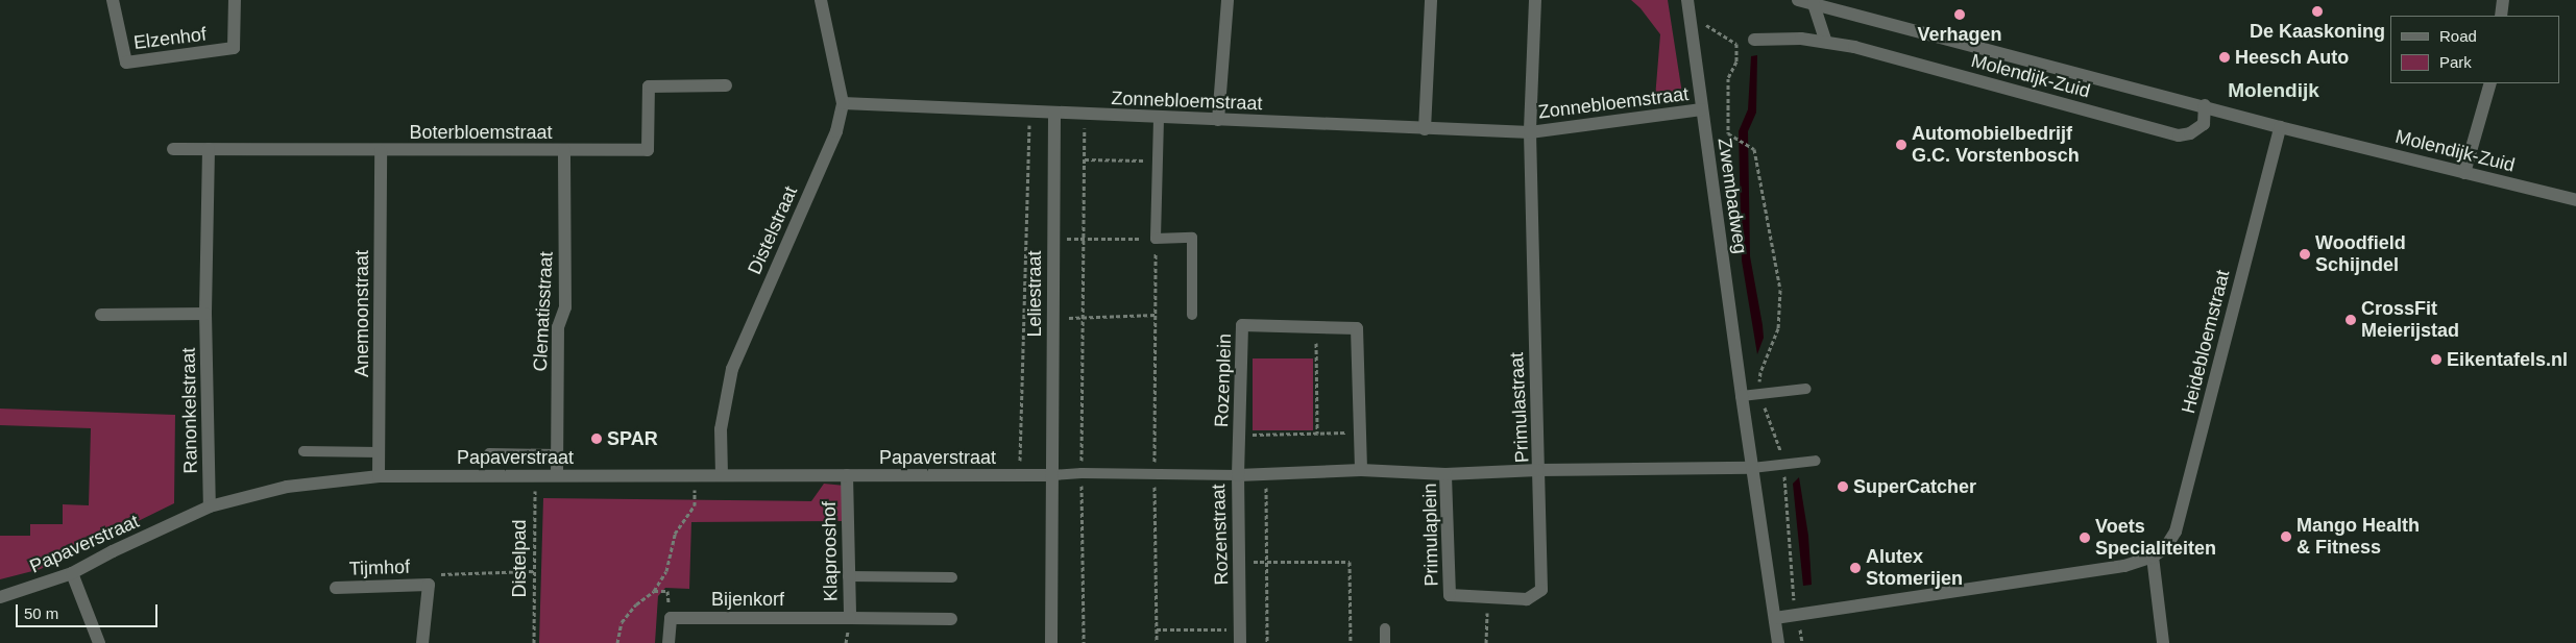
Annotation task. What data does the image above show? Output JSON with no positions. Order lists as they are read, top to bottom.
{
  "streets": {
    "street": [
      "Elzenhof",
      "Molendijk-Zuid",
      "Zonnebloemstraat",
      "Boterbloemstraat",
      "Zwembadweg",
      "Distelstraat",
      "Leliestraat",
      "Clematisstraat",
      "Anemoonstraat",
      "Heidebloemstraat",
      "Rozenplein",
      "Primulastraat",
      "Ranonkelstraat",
      "Papaverstraat",
      "Rozenstraat",
      "Primulaplein",
      "Klaprooshof",
      "Tijmhof",
      "Bijenkorf"
    ],
    "path": ["Distelpad"]
  },
  "crossings": [
    ["Molendijk-Zuid", "Heidebloemstraat"],
    ["Zonnebloemstraat", "Zwembadweg"],
    ["Zonnebloemstraat", "Distelstraat"],
    ["Zonnebloemstraat", "Leliestraat"],
    ["Zonnebloemstraat", "Primulastraat"],
    ["Boterbloemstraat", "Clematisstraat"],
    ["Boterbloemstraat", "Anemoonstraat"],
    ["Boterbloemstraat", "Ranonkelstraat"],
    ["Zwembadweg", "Heidebloemstraat"],
    ["Zwembadweg", "Primulastraat"],
    ["Distelstraat", "Papaverstraat"],
    ["Leliestraat", "Papaverstraat"],
    ["Clematisstraat", "Papaverstraat"],
    ["Anemoonstraat", "Papaverstraat"],
    ["Rozenplein", "Rozenstraat"],
    ["Primulastraat", "Primulaplein"],
    ["Ranonkelstraat", "Papaverstraat"],
    ["Papaverstraat", "Klaprooshof"],
    ["Papaverstraat", "Distelpad"],
    ["Klaprooshof", "Bijenkorf"]
  ],
  "districts": ["Molendijk"],
  "places": [
    "De Kaaskoning",
    "Verhagen",
    "Heesch Auto",
    "Automobielbedrijf G.C. Vorstenbosch",
    "Woodfield Schijndel",
    "CrossFit Meierijstad",
    "Eikentafels.nl",
    "SPAR",
    "SuperCatcher",
    "Mango Health & Fitness",
    "Voets Specialiteiten",
    "Alutex Stomerijen"
  ],
  "legend": ["Road", "Park"],
  "scale_bar": "50 m"
}
